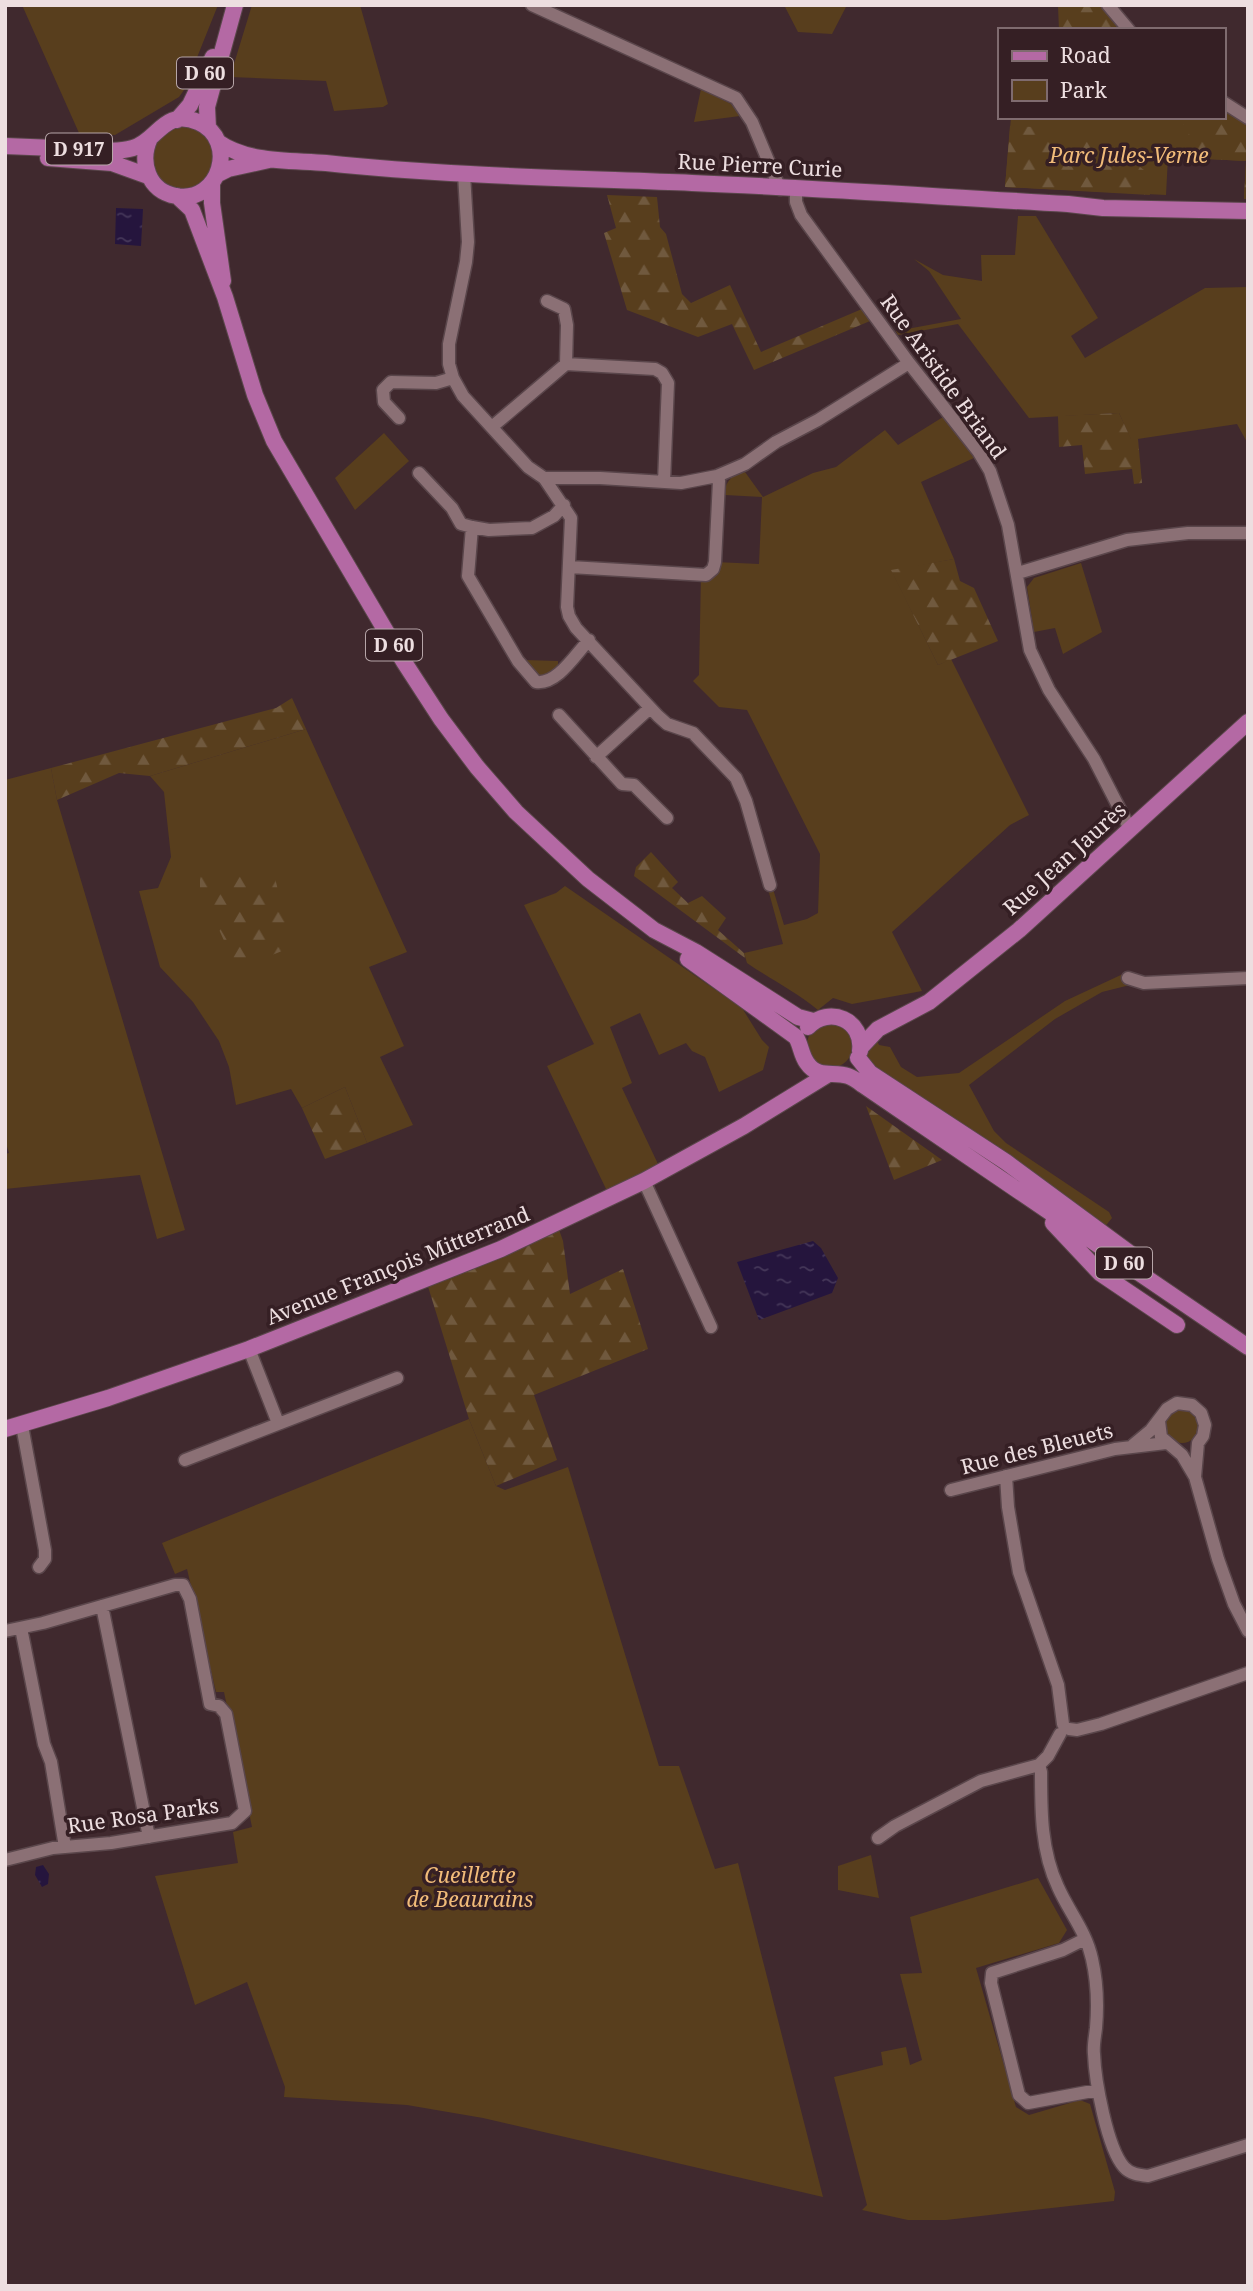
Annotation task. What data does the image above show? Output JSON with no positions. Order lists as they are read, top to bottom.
{
  "streets": {
    "main road": [
      "D 60",
      "D 917",
      "Rue Pierre Curie",
      "Rue Jean Jaurès",
      "Avenue François Mitterrand"
    ],
    "street": ["Rue Aristide Briand", "Rue des Bleuets", "Rue Rosa Parks"]
  },
  "crossings": [
    ["D 60", "D 917"],
    ["D 60", "Rue Pierre Curie"],
    ["D 60", "Rue Jean Jaurès"],
    ["D 60", "Avenue François Mitterrand"],
    ["D 917", "Rue Pierre Curie"],
    ["Rue Pierre Curie", "Rue Aristide Briand"],
    ["Rue Aristide Briand", "Rue Jean Jaurès"],
    ["Rue Jean Jaurès", "Avenue François Mitterrand"]
  ],
  "parks": ["Parc Jules-Verne", "Cueillette de Beaurains"],
  "legend": ["Road", "Park"]
}
